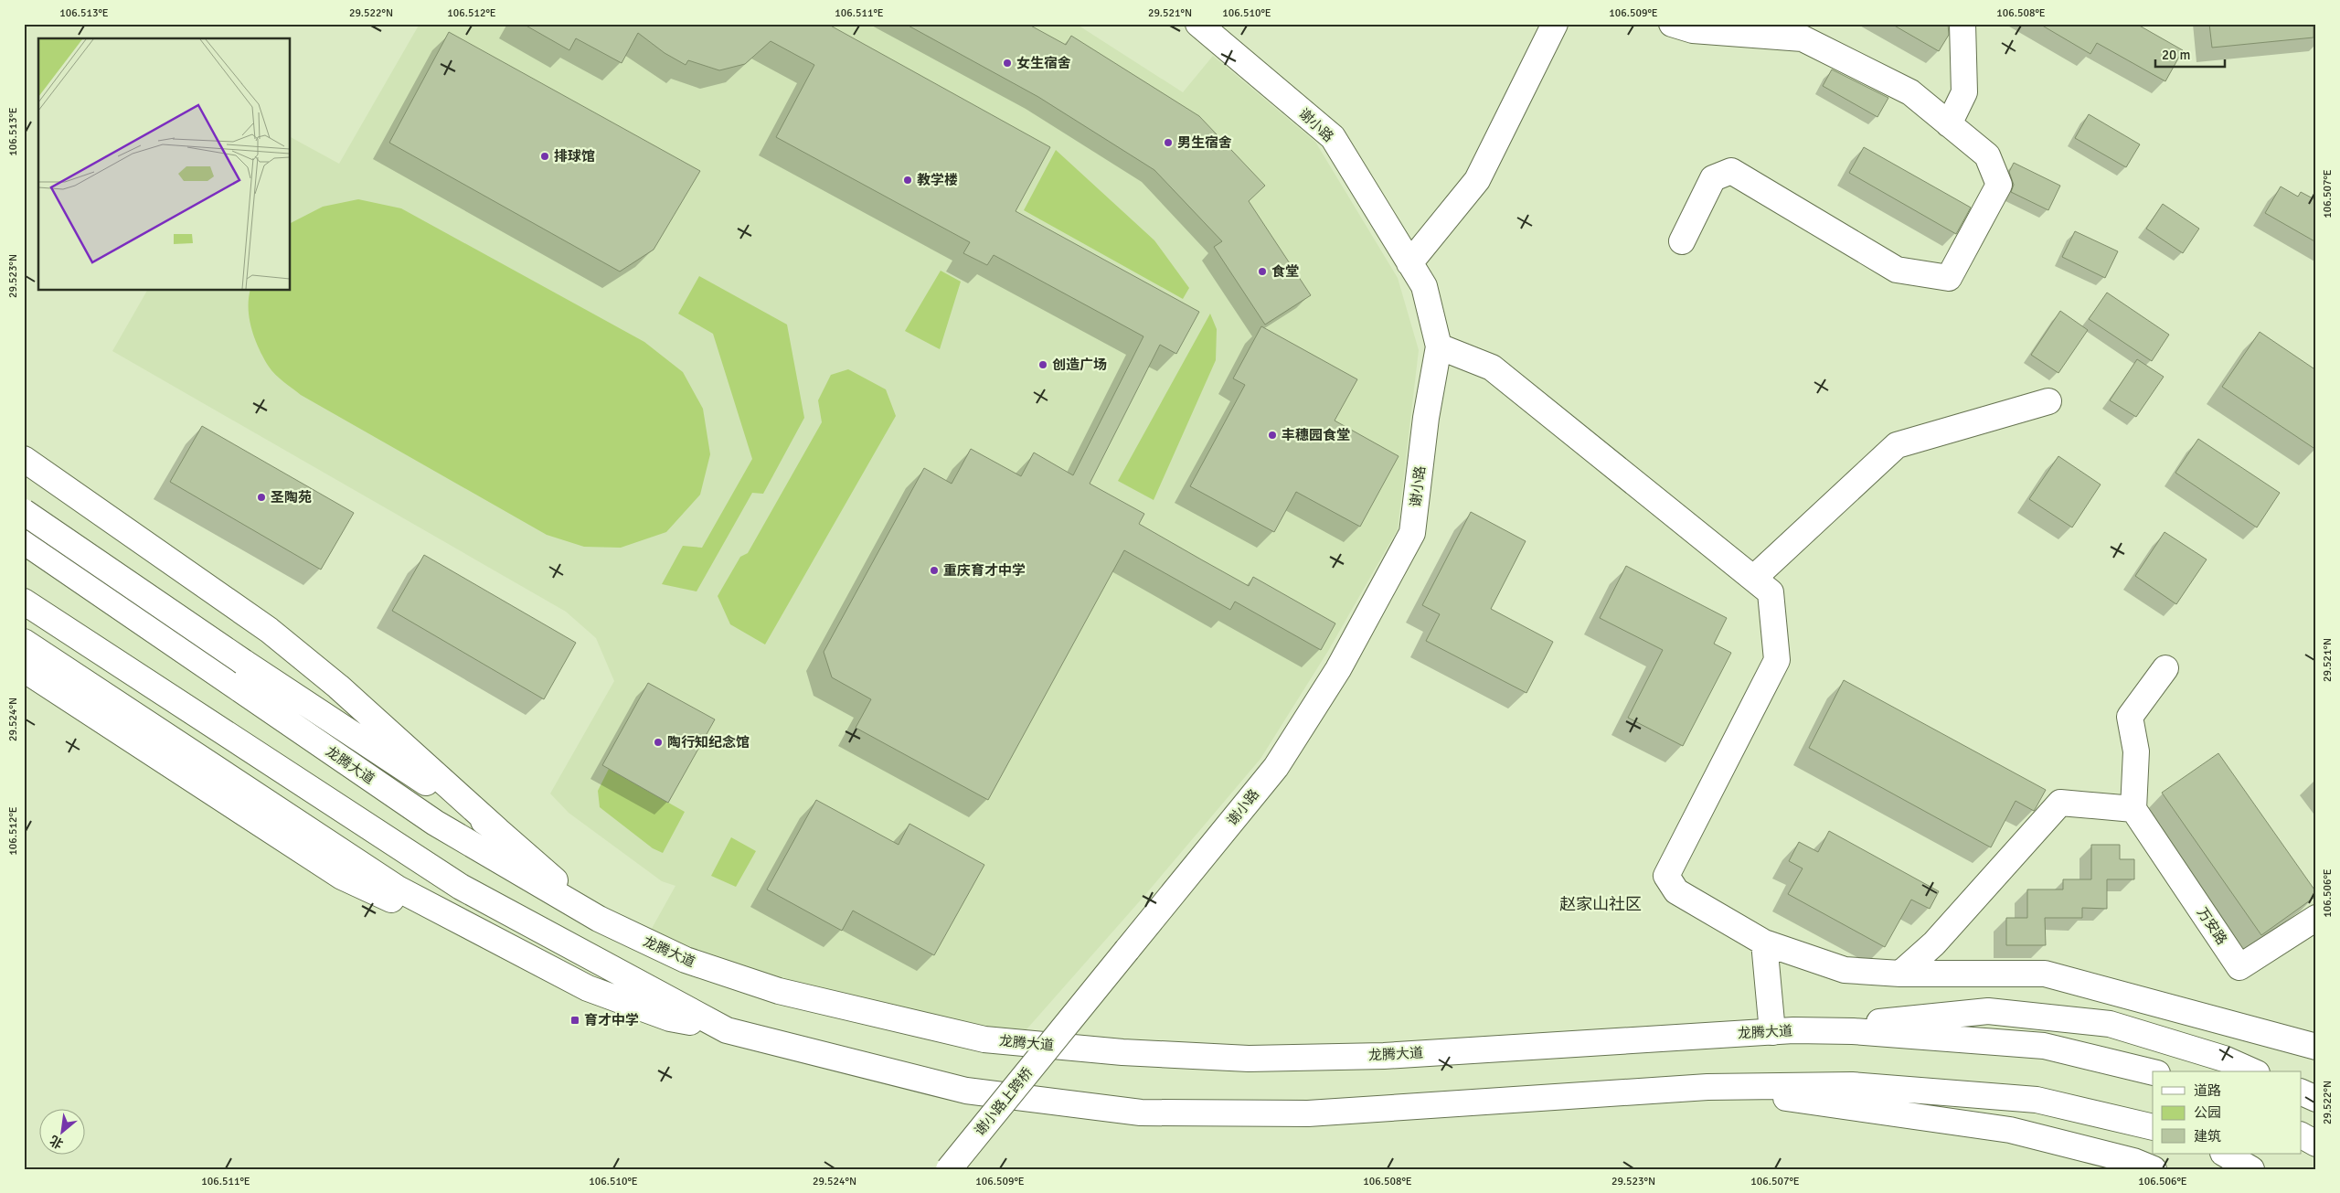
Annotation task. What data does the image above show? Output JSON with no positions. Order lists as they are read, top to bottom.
{
  "streets": {
    "main road": [
      "谢小路",
      "龙腾大道",
      "万安路",
      "谢小路上跨桥"
    ]
  },
  "crossings": [
    ["谢小路", "谢小路上跨桥"]
  ],
  "districts": ["赵家山社区"],
  "places": {
    "other": [
      "女生宿舍",
      "男生宿舍",
      "排球馆",
      "教学楼",
      "食堂",
      "创造广场",
      "丰穗园食堂",
      "圣陶苑",
      "重庆育才中学",
      "陶行知纪念馆"
    ],
    "transit": ["育才中学"]
  },
  "legend": ["道路", "公园", "建筑"],
  "scale_bar": "20 m",
  "north": "bottom left",
  "coordinates": [
    "106.513°E",
    "29.522°N",
    "106.512°E",
    "106.511°E",
    "29.521°N",
    "106.510°E",
    "106.509°E",
    "106.508°E",
    "106.507°E",
    "29.523°N",
    "29.524°N",
    "106.506°E"
  ]
}
